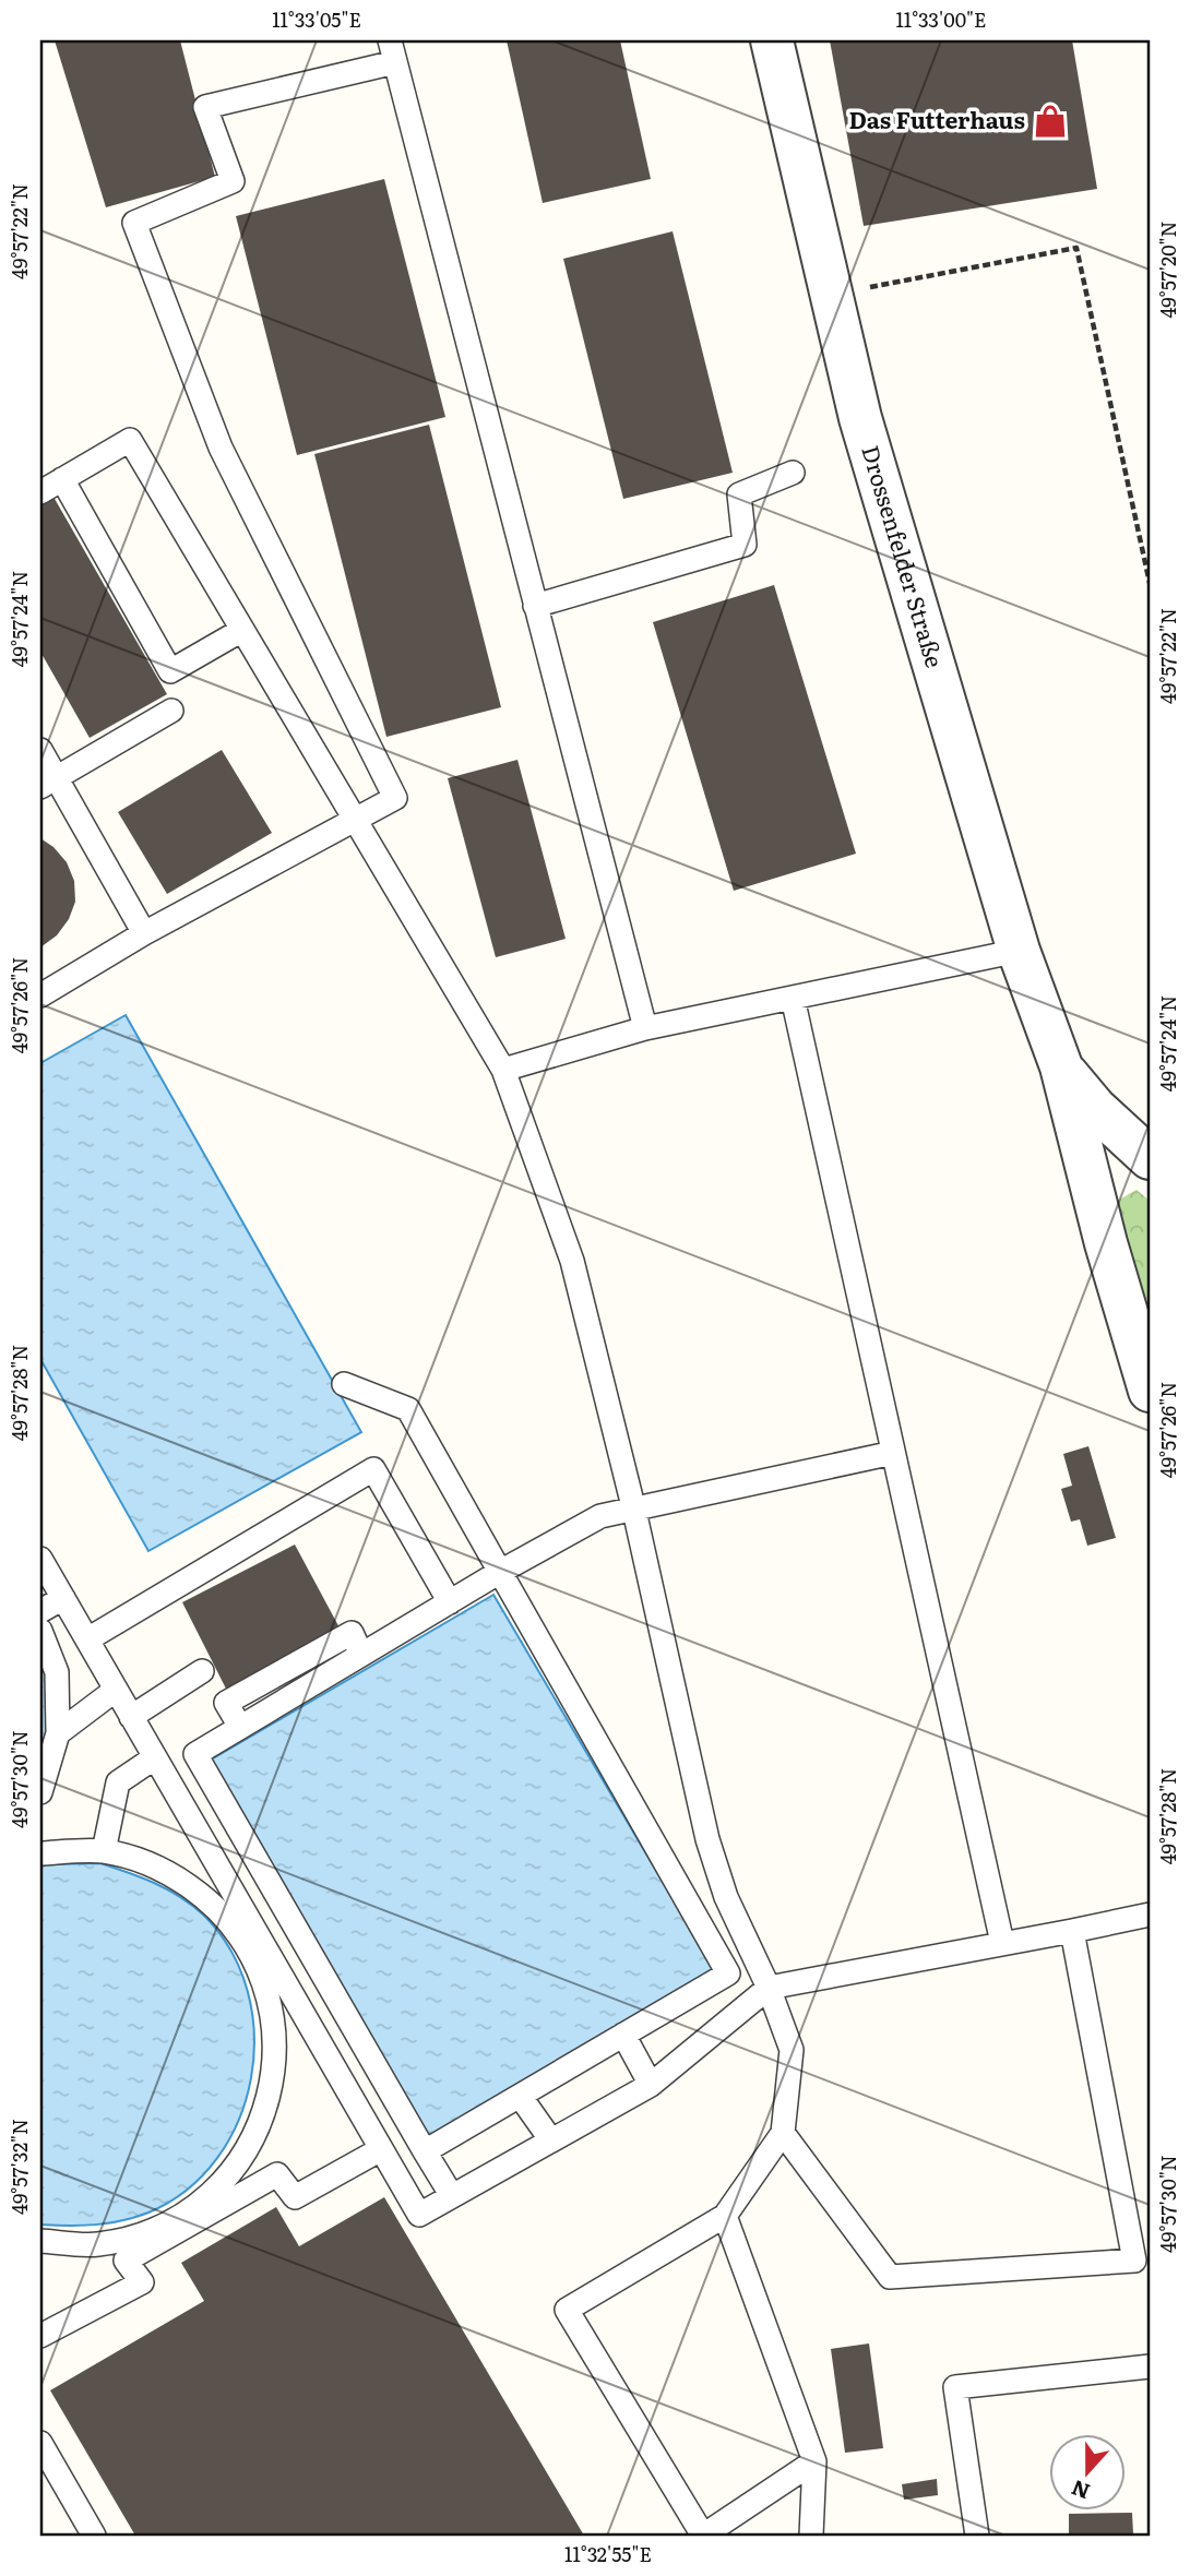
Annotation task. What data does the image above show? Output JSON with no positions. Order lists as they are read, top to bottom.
{
  "streets": {
    "street": ["Drossenfelder Straße"]
  },
  "places": {
    "shop": ["Das Futterhaus"]
  },
  "north": "bottom",
  "coordinates": [
    "11°33'05\"E",
    "11°33'00\"E",
    "49°57'22\"N",
    "49°57'20\"N",
    "49°57'24\"N",
    "49°57'26\"N",
    "49°57'28\"N",
    "49°57'30\"N",
    "49°57'32\"N",
    "11°32'55\"E"
  ]
}
